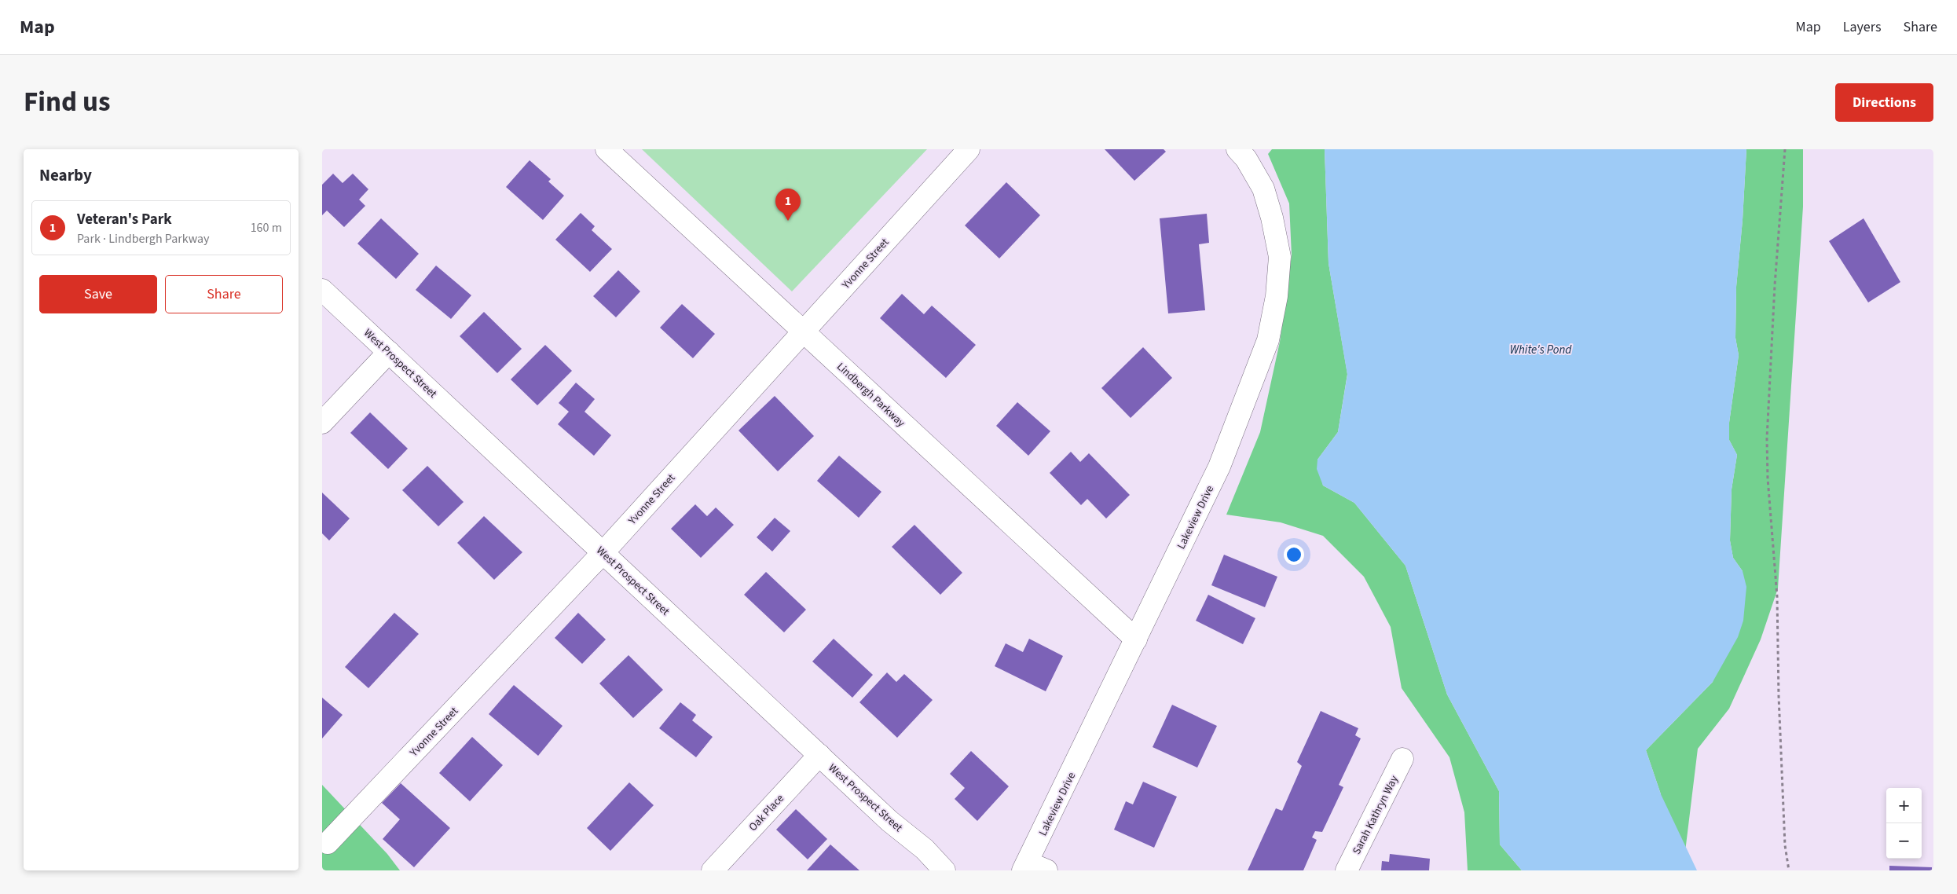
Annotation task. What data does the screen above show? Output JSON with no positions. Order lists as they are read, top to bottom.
{
  "streets": {
    "street": [
      "Yvonne Street",
      "West Prospect Street",
      "Lindbergh Parkway",
      "Lakeview Drive",
      "Oak Place",
      "Sarah Kathryn Way"
    ]
  },
  "crossings": [
    ["Yvonne Street", "West Prospect Street"],
    ["Yvonne Street", "Lindbergh Parkway"],
    ["West Prospect Street", "Oak Place"],
    ["Lindbergh Parkway", "Lakeview Drive"]
  ],
  "water": ["White's Pond"],
  "page": {
    "header": "Map",
    "nav": ["Map", "Layers", "Share"],
    "title": "Find us",
    "buttons": [
      "Directions",
      ["Save", "Share"]
    ],
    "heading": "Nearby",
    "pins": "1",
    "list": [
      {
        "mark": "1",
        "name": "Veteran's Park",
        "note": "Park · Lindbergh Parkway",
        "value": "160 m"
      }
    ],
    "map_buttons": ["+", "−"]
  }
}
